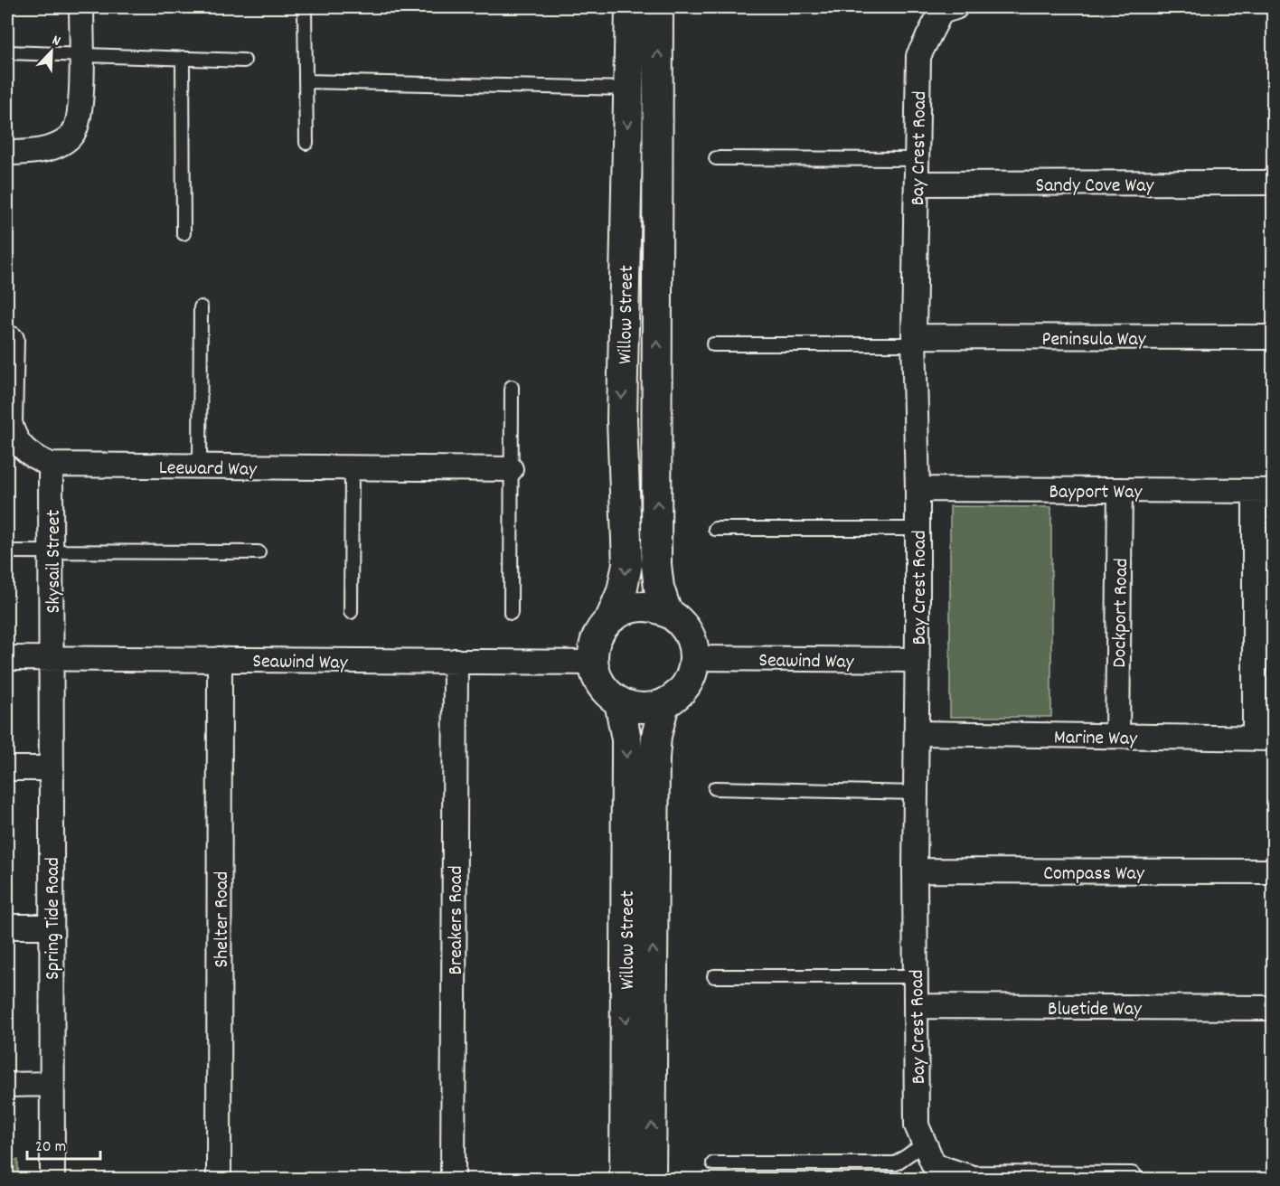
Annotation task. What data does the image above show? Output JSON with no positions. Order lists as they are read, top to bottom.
{
  "streets": {
    "street": [
      "Bay Crest Road",
      "Sandy Cove Way",
      "Willow Street",
      "Peninsula Way",
      "Leeward Way",
      "Bayport Way",
      "Skysail Street",
      "Dockport Road",
      "Seawind Way",
      "Marine Way",
      "Compass Way",
      "Spring Tide Road",
      "Shelter Road",
      "Breakers Road",
      "Bluetide Way"
    ]
  },
  "crossings": [
    ["Bay Crest Road", "Sandy Cove Way"],
    ["Bay Crest Road", "Peninsula Way"],
    ["Bay Crest Road", "Bayport Way"],
    ["Bay Crest Road", "Seawind Way"],
    ["Bay Crest Road", "Marine Way"],
    ["Bay Crest Road", "Compass Way"],
    ["Bay Crest Road", "Bluetide Way"],
    ["Willow Street", "Seawind Way"],
    ["Leeward Way", "Skysail Street"],
    ["Bayport Way", "Dockport Road"],
    ["Skysail Street", "Seawind Way"],
    ["Skysail Street", "Spring Tide Road"],
    ["Dockport Road", "Marine Way"],
    ["Seawind Way", "Spring Tide Road"],
    ["Seawind Way", "Shelter Road"],
    ["Seawind Way", "Breakers Road"]
  ],
  "scale_bar": "20 m",
  "north": "top right"
}
